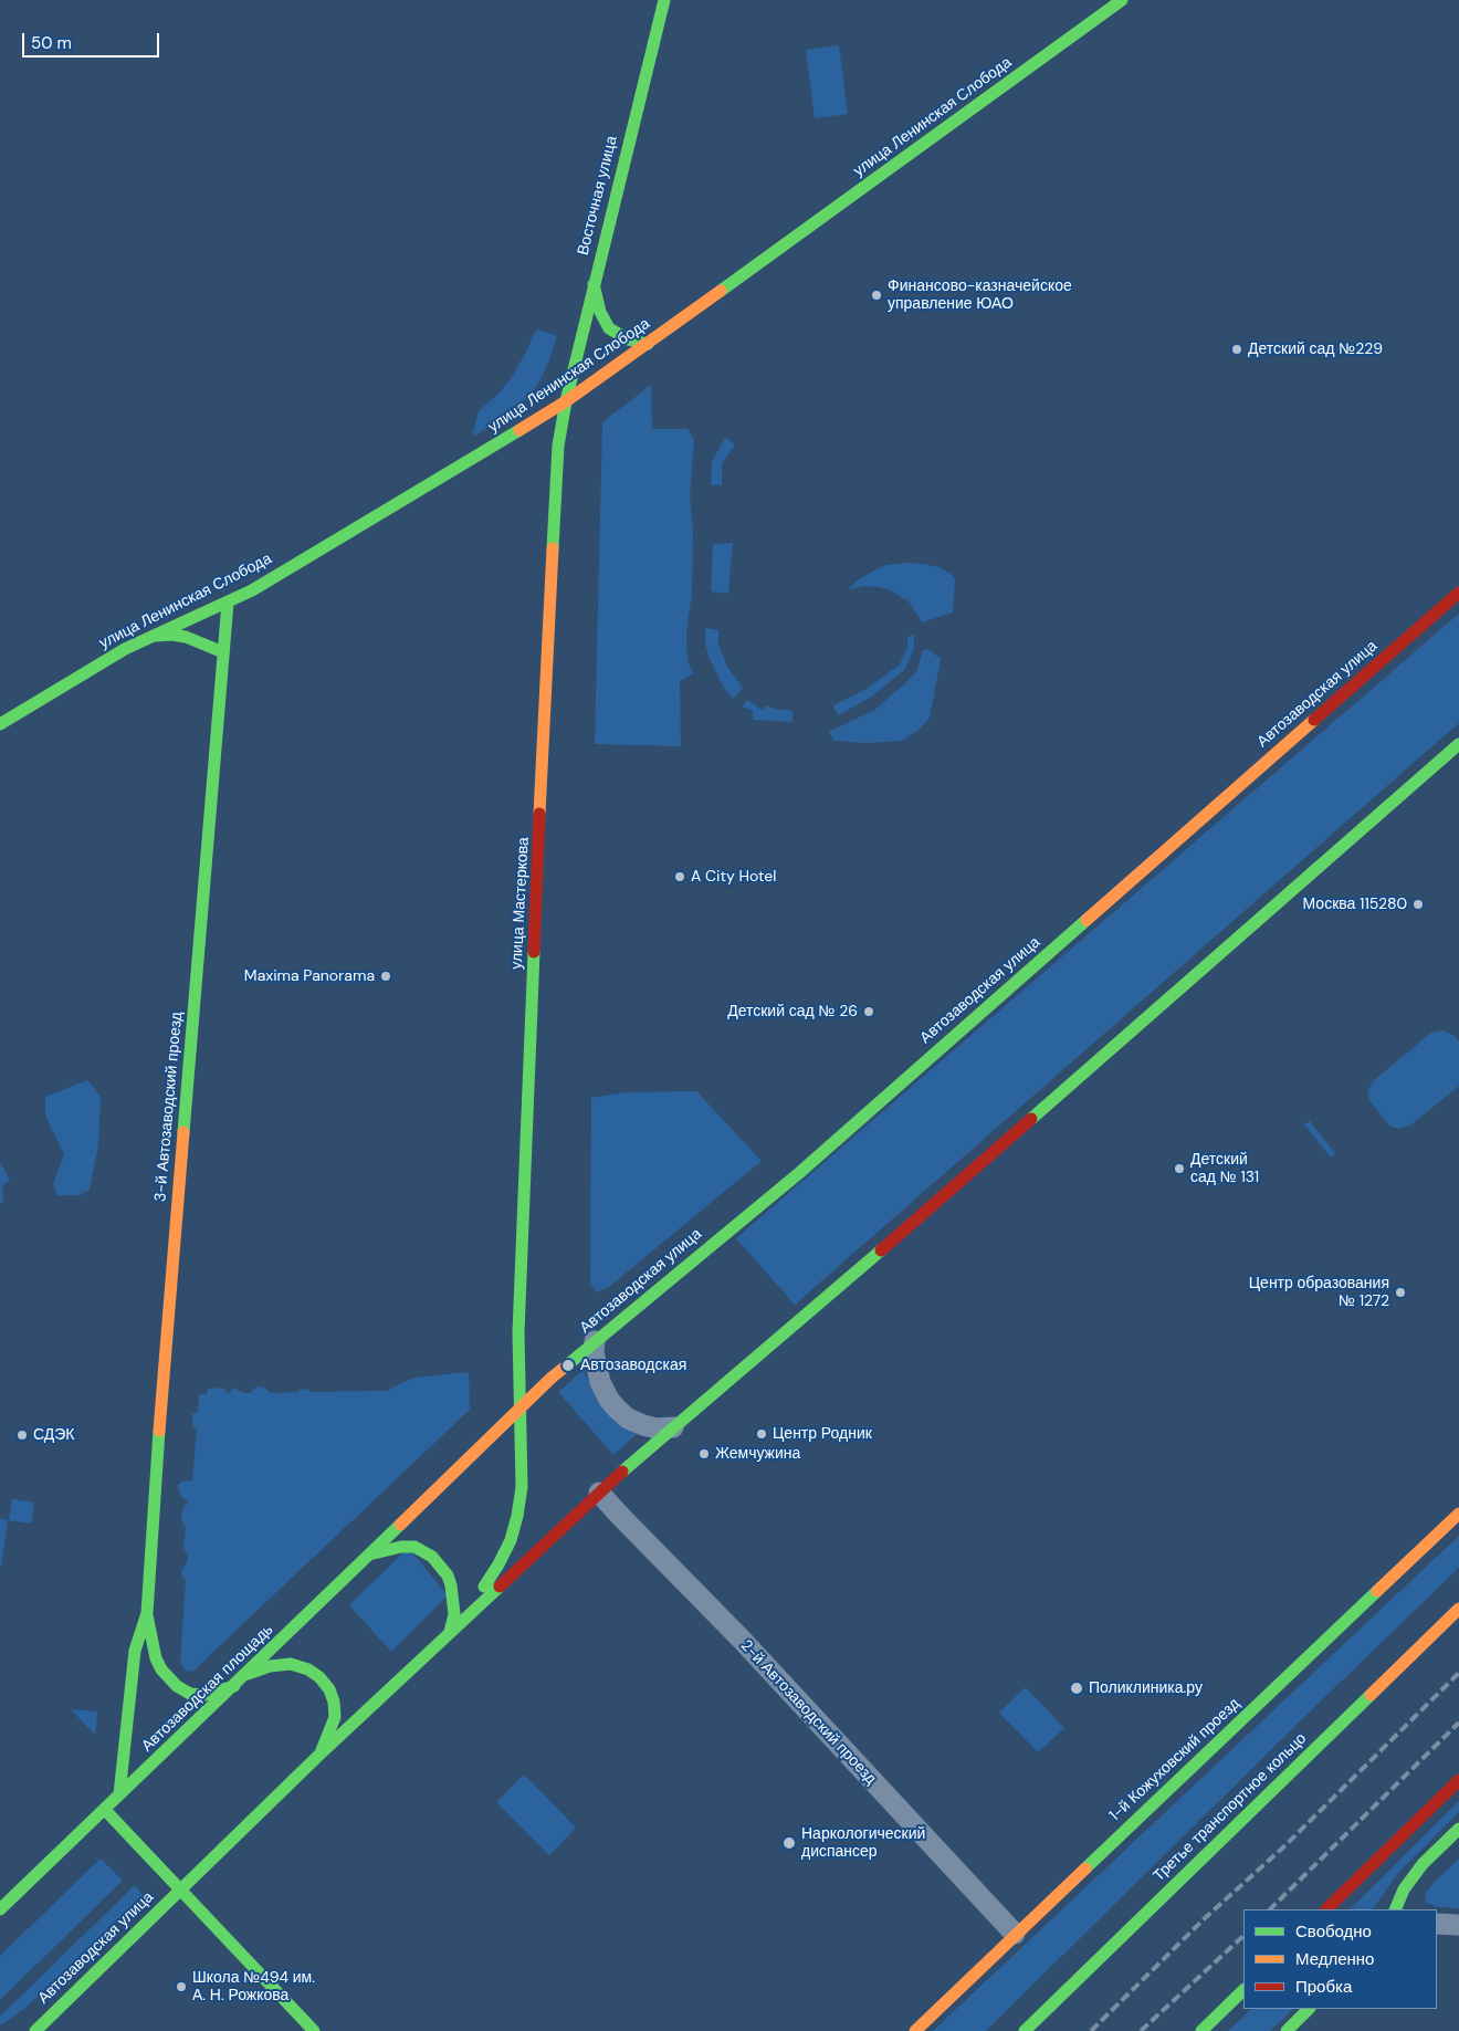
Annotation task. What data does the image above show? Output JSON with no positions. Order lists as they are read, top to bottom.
{
  "streets": {
    "main road": [
      "улица Ленинская Слобода",
      "Восточная улица",
      "Автозаводская улица",
      "улица Мастеркова",
      "3-й Автозаводский проезд",
      "Автозаводская площадь",
      "1-й Кожуховский проезд",
      "Третье транспортное кольцо"
    ],
    "street": ["2-й Автозаводский проезд"]
  },
  "crossings": [
    ["улица Ленинская Слобода", "Восточная улица"],
    ["улица Ленинская Слобода", "улица Мастеркова"],
    ["улица Ленинская Слобода", "3-й Автозаводский проезд"],
    ["Восточная улица", "улица Мастеркова"],
    ["Автозаводская улица", "улица Мастеркова"],
    ["Автозаводская улица", "Автозаводская площадь"],
    ["улица Мастеркова", "Автозаводская площадь"],
    ["3-й Автозаводский проезд", "Автозаводская площадь"],
    ["2-й Автозаводский проезд", "1-й Кожуховский проезд"]
  ],
  "places": [
    "Финансово-казначейское управление ЮАО",
    "Детский сад №229",
    "A City Hotel",
    "Москва 115280",
    "Maxima Panorama",
    "Детский сад № 26",
    "Детский сад № 131",
    "Центр образования № 1272",
    "Автозаводская",
    "Центр Родник",
    "СДЭК",
    "Жемчужина",
    "Поликлиника.ру",
    "Наркологический диспансер",
    "Школа №494 им. А. Н. Рожкова"
  ],
  "legend": ["Свободно", "Медленно", "Пробка"],
  "scale_bar": "50 m"
}
